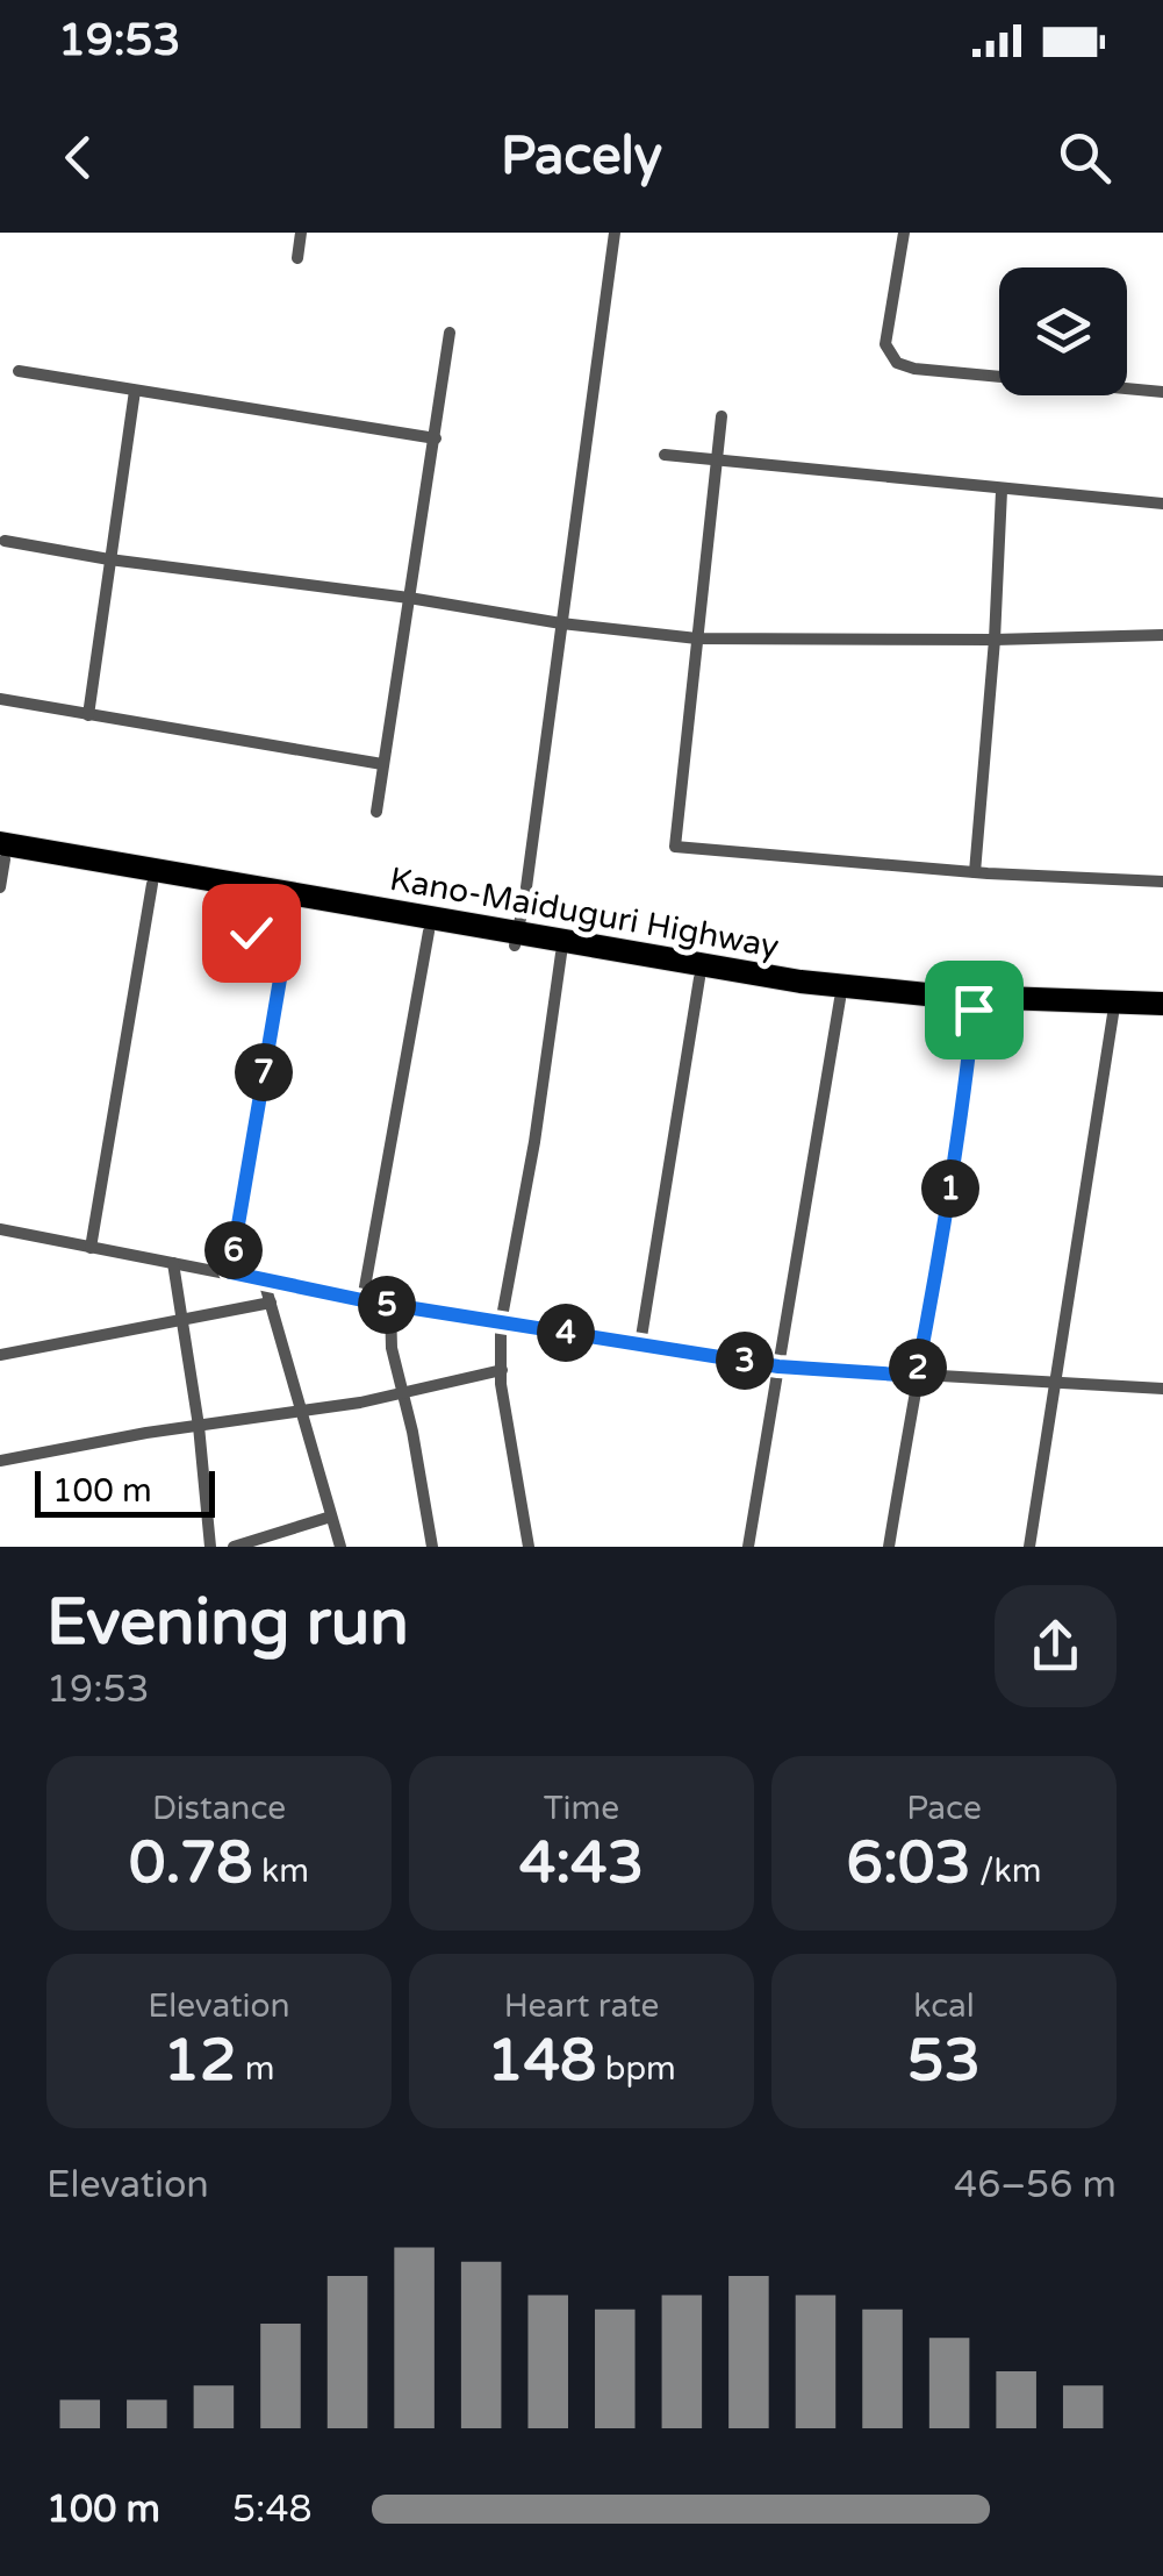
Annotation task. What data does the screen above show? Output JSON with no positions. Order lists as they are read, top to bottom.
{
  "streets": {
    "highway": ["Kano-Maiduguri Highway"]
  },
  "scale_bar": "100 m",
  "page": {
    "status": "19:53",
    "header": "Pacely",
    "pins": [
      "7",
      "1",
      "6",
      "5",
      "4",
      "3",
      "2"
    ],
    "scale": "100 m",
    "heading": ["Evening run", "19:53"],
    "stats": [
      ["Distance", "0.78 km"],
      ["Time", "4:43"],
      ["Pace", "6:03 /km"],
      ["Elevation", "12 m"],
      ["Heart rate", "148 bpm"],
      ["kcal", "53"]
    ],
    "chart": ["Elevation", "46–56 m"],
    "list": [
      {
        "name": "100 m",
        "note": "5:48"
      }
    ]
  }
}
